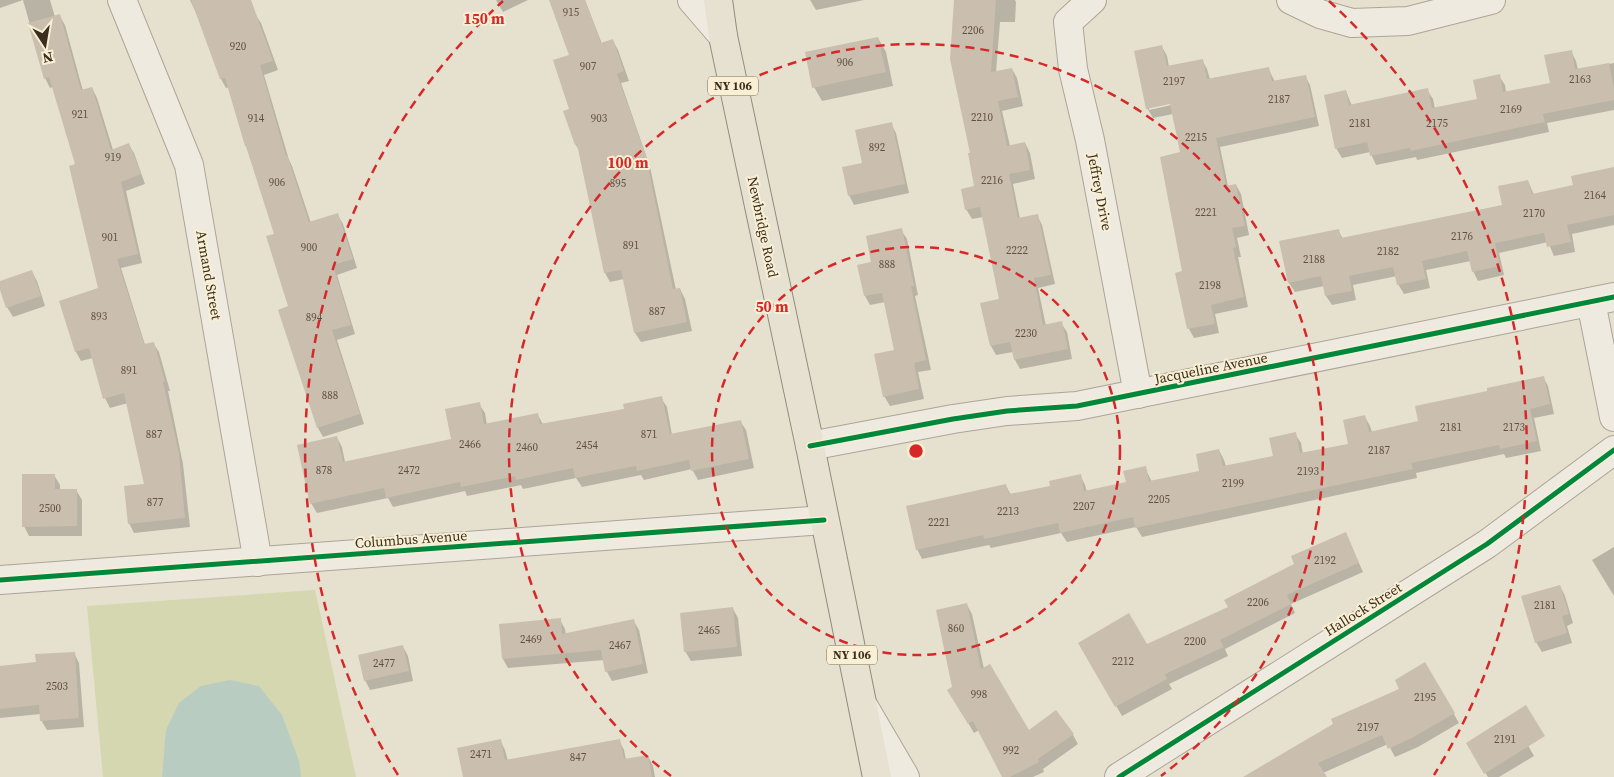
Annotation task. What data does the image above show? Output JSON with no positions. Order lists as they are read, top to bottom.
{
  "streets": {
    "main road": ["NY 106", "Newbridge Road"],
    "street": [
      "Jeffrey Drive",
      "Armand Street",
      "Jacqueline Avenue",
      "Columbus Avenue",
      "Hallock Street"
    ]
  },
  "crossings": [
    ["Jeffrey Drive", "Jacqueline Avenue"],
    ["Newbridge Road", "Jacqueline Avenue"],
    ["Newbridge Road", "Columbus Avenue"],
    ["Armand Street", "Columbus Avenue"]
  ],
  "house_numbers": [
    "915",
    "2206",
    "920",
    "906",
    "907",
    "2163",
    "2197",
    "2187",
    "2169",
    "921",
    "2210",
    "914",
    "903",
    "2181",
    "2175",
    "2215",
    "892",
    "919",
    "2216",
    "906",
    "895",
    "2164",
    "2221",
    "2170",
    "2176",
    "901",
    "891",
    "900",
    "2222",
    "2182",
    "2188",
    "888",
    "2198",
    "887",
    "893",
    "894",
    "2230",
    "891",
    "888",
    "2181",
    "2173",
    "887",
    "871",
    "2466",
    "2454",
    "2460",
    "2187",
    "878",
    "2472",
    "2193",
    "2199",
    "2205",
    "877",
    "2207",
    "2500",
    "2213",
    "2221",
    "2192",
    "2206",
    "2181",
    "860",
    "2465",
    "2469",
    "2200",
    "2467",
    "2212",
    "2477",
    "2503",
    "998",
    "2195",
    "2197",
    "2191",
    "992",
    "2471",
    "847"
  ],
  "north": "bottom",
  "rings": ["150 m", "100 m", "50 m"]
}
